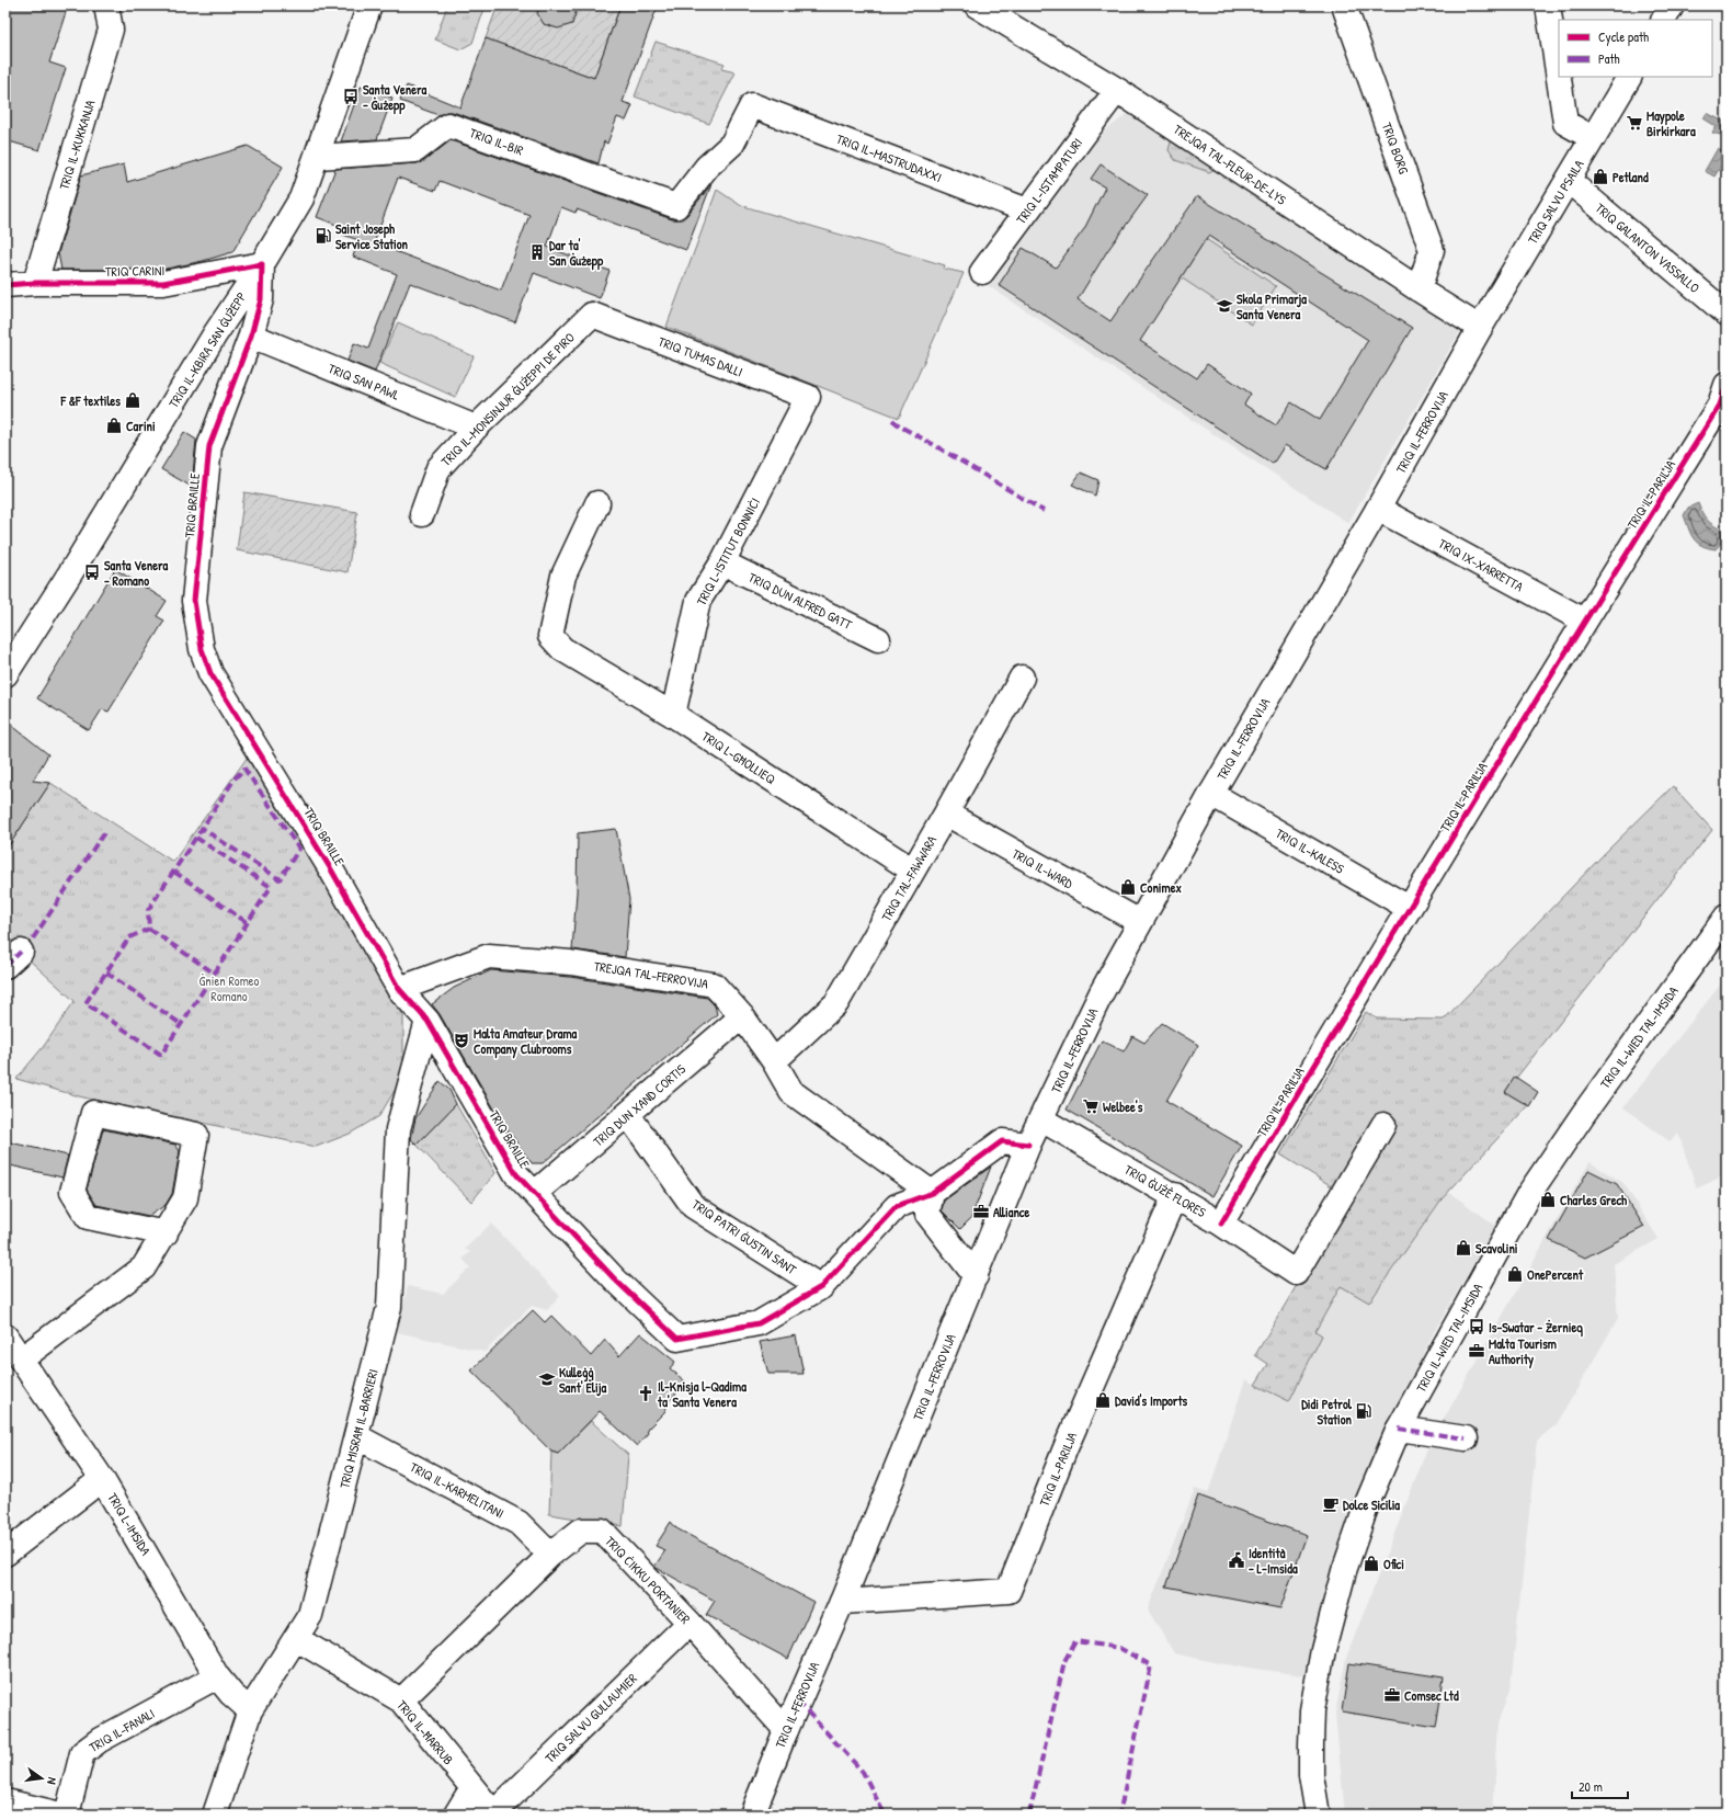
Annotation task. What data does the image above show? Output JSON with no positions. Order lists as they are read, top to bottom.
{
  "streets": {
    "street": [
      "TRIQ IL-BIR",
      "TRIQ IL-KUKKANJA",
      "TRIQ BORG",
      "TRIQ IL-MASTRUDAXXI",
      "TREJQA TAL-FLEUR-DE-LYS",
      "TRIQ L-ISTAMPATURI",
      "TRIQ SALVU PSAILA",
      "TRIQ GALANTON VASSALLO",
      "TRIQ CARINI",
      "TRIQ IL-KBIRA SAN ĠUŻEPP",
      "TRIQ TUMAS DALLI",
      "TRIQ SAN PAWL",
      "TRIQ IL-MONSINJUR ĠUŻEPPI DE PIRO",
      "TRIQ IL-FERROVIJA",
      "TRIQ IL-PARILJA",
      "TRIQ BRAILLE",
      "TRIQ L-ISTITUT BONNIĊI",
      "TRIQ IX-XARRETTA",
      "TRIQ DUN ALFRED GATT",
      "TRIQ L-GĦOLLIEQ",
      "TRIQ IL-KALESS",
      "TRIQ IL-WARD",
      "TRIQ TAL-FAWWARA",
      "TREJQA TAL-FERROVIJA",
      "TRIQ IL-WIED TAL-IMSIDA",
      "TRIQ DUN XAND CORTIS",
      "TRIQ ĠUŻÈ FLORES",
      "TRIQ PATRI ĠUSTIN SANT",
      "TRIQ MISRAĦ IL-BARRIERI",
      "TRIQ IL-KARMELITANI",
      "TRIQ L-IMSIDA",
      "TRIQ ĊIKKU PORTANIER",
      "TRIQ SALVU GULLAUMIER",
      "TRIQ IL-FANALI",
      "TRIQ IL-ĦARRUB"
    ]
  },
  "crossings": [
    ["TRIQ IL-BIR", "TRIQ IL-MASTRUDAXXI"],
    ["TRIQ IL-BIR", "TRIQ IL-KBIRA SAN ĠUŻEPP"],
    ["TRIQ IL-KUKKANJA", "TRIQ CARINI"],
    ["TRIQ BORG", "TREJQA TAL-FLEUR-DE-LYS"],
    ["TRIQ IL-MASTRUDAXXI", "TRIQ L-ISTAMPATURI"],
    ["TREJQA TAL-FLEUR-DE-LYS", "TRIQ L-ISTAMPATURI"],
    ["TREJQA TAL-FLEUR-DE-LYS", "TRIQ SALVU PSAILA"],
    ["TREJQA TAL-FLEUR-DE-LYS", "TRIQ IL-FERROVIJA"],
    ["TRIQ SALVU PSAILA", "TRIQ GALANTON VASSALLO"],
    ["TRIQ SALVU PSAILA", "TRIQ IL-FERROVIJA"],
    ["TRIQ CARINI", "TRIQ IL-KBIRA SAN ĠUŻEPP"],
    ["TRIQ CARINI", "TRIQ BRAILLE"],
    ["TRIQ IL-KBIRA SAN ĠUŻEPP", "TRIQ BRAILLE"],
    ["TRIQ TUMAS DALLI", "TRIQ IL-MONSINJUR ĠUŻEPPI DE PIRO"],
    ["TRIQ TUMAS DALLI", "TRIQ L-ISTITUT BONNIĊI"],
    ["TRIQ SAN PAWL", "TRIQ IL-MONSINJUR ĠUŻEPPI DE PIRO"],
    ["TRIQ SAN PAWL", "TRIQ BRAILLE"],
    ["TRIQ IL-FERROVIJA", "TRIQ IL-PARILJA"],
    ["TRIQ IL-FERROVIJA", "TRIQ IX-XARRETTA"],
    ["TRIQ IL-FERROVIJA", "TRIQ IL-KALESS"],
    ["TRIQ IL-FERROVIJA", "TRIQ IL-WARD"],
    ["TRIQ IL-FERROVIJA", "TRIQ ĠUŻÈ FLORES"],
    ["TRIQ IL-FERROVIJA", "TRIQ ĊIKKU PORTANIER"],
    ["TRIQ IL-PARILJA", "TRIQ IX-XARRETTA"],
    ["TRIQ IL-PARILJA", "TRIQ IL-KALESS"],
    ["TRIQ IL-PARILJA", "TRIQ ĠUŻÈ FLORES"],
    ["TRIQ BRAILLE", "TREJQA TAL-FERROVIJA"],
    ["TRIQ BRAILLE", "TRIQ DUN XAND CORTIS"],
    ["TRIQ BRAILLE", "TRIQ PATRI ĠUSTIN SANT"],
    ["TRIQ BRAILLE", "TRIQ MISRAĦ IL-BARRIERI"],
    ["TRIQ L-ISTITUT BONNIĊI", "TRIQ DUN ALFRED GATT"],
    ["TRIQ L-ISTITUT BONNIĊI", "TRIQ L-GĦOLLIEQ"],
    ["TRIQ L-GĦOLLIEQ", "TRIQ TAL-FAWWARA"],
    ["TRIQ IL-WARD", "TRIQ TAL-FAWWARA"],
    ["TRIQ TAL-FAWWARA", "TREJQA TAL-FERROVIJA"],
    ["TREJQA TAL-FERROVIJA", "TRIQ DUN XAND CORTIS"],
    ["TRIQ DUN XAND CORTIS", "TRIQ PATRI ĠUSTIN SANT"],
    ["TRIQ MISRAĦ IL-BARRIERI", "TRIQ IL-KARMELITANI"],
    ["TRIQ MISRAĦ IL-BARRIERI", "TRIQ L-IMSIDA"],
    ["TRIQ MISRAĦ IL-BARRIERI", "TRIQ IL-ĦARRUB"],
    ["TRIQ IL-KARMELITANI", "TRIQ ĊIKKU PORTANIER"],
    ["TRIQ L-IMSIDA", "TRIQ IL-FANALI"],
    ["TRIQ ĊIKKU PORTANIER", "TRIQ SALVU GULLAUMIER"],
    ["TRIQ ĊIKKU PORTANIER", "TRIQ IL-ĦARRUB"],
    ["TRIQ SALVU GULLAUMIER", "TRIQ IL-ĦARRUB"]
  ],
  "parks": ["Ġnien Romeo Romano"],
  "places": {
    "bus stop": ["Santa Venera - Ġużepp", "Santa Venera - Romano", "Is-Swatar - Żernieq"],
    "supermarket": ["Maypole Birkirkara", "Welbee's"],
    "shop": [
      "Petland",
      "F &F textiles",
      "Carini",
      "Conimex",
      "Charles Grech",
      "Scavolini",
      "OnePercent",
      "David's Imports",
      "Ofici"
    ],
    "fuel station": ["Saint Joseph Service Station", "Didi Petrol Station"],
    "building": ["Dar ta' San Ġużepp"],
    "school or university": ["Skola Primarja Santa Venera", "Kulleġġ Sant' Elija"],
    "theatre": ["Malta Amateur Drama Company Clubrooms"],
    "office": ["Alliance", "Malta Tourism Authority", "Comsec Ltd"],
    "church": ["Il-Knisja l-Qadima ta' Santa Venera"],
    "cafe": ["Dolce Sicilia"],
    "public building": ["Identità - L-Imsida"]
  },
  "legend": ["Cycle path", "Path"],
  "scale_bar": "20 m",
  "north": "right"
}
